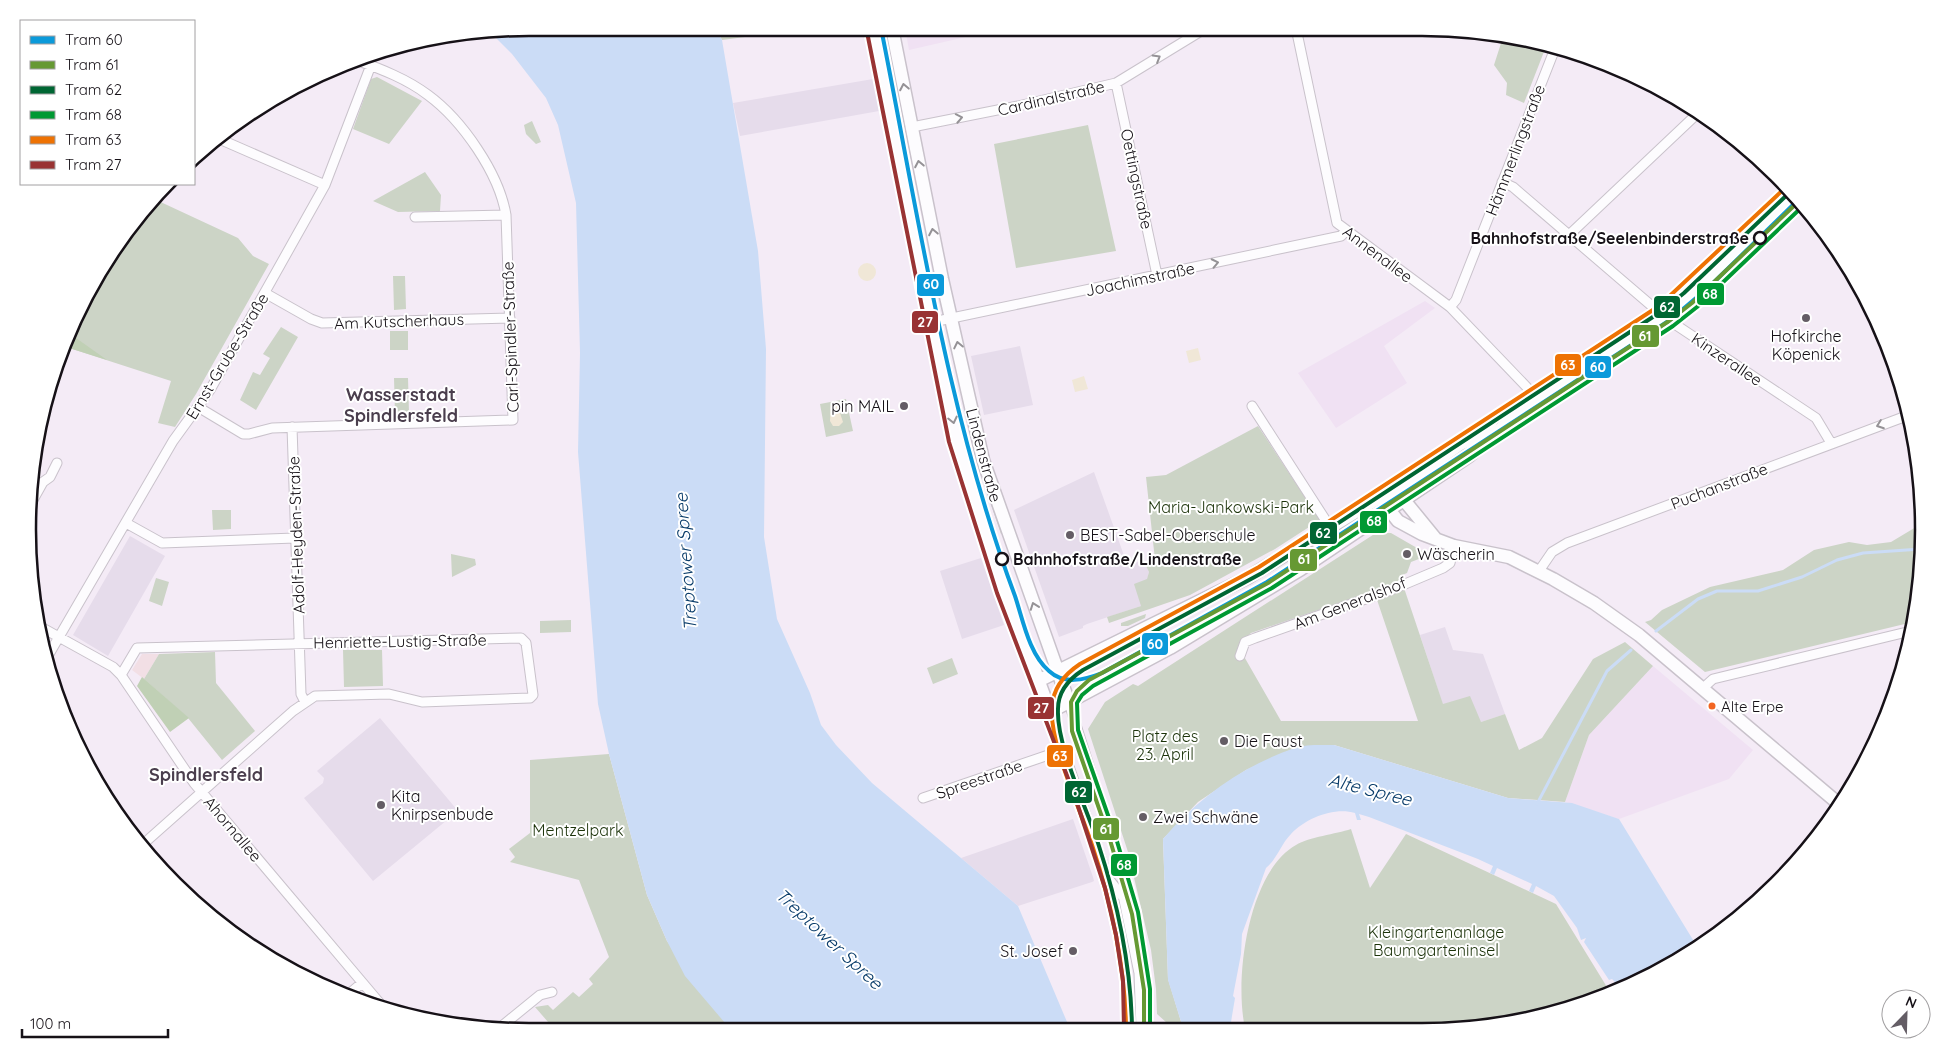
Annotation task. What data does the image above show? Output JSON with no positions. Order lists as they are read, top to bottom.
{
  "streets": {
    "main road": ["Lindenstraße"],
    "street": [
      "Cardinalstraße",
      "Hämmerlingstraße",
      "Oettingstraße",
      "Annenallee",
      "Joachimstraße",
      "Am Kutscherhaus",
      "Carl-Spindler-Straße",
      "Ernst-Grube-Straße",
      "Kinzerallee",
      "Puchanstraße",
      "Adolf-Heyden-Straße",
      "Am Generalshof",
      "Henriette-Lustig-Straße",
      "Spreestraße",
      "Ahornallee"
    ]
  },
  "crossings": [
    ["Cardinalstraße", "Oettingstraße"],
    ["Cardinalstraße", "Lindenstraße"],
    ["Hämmerlingstraße", "Annenallee"],
    ["Hämmerlingstraße", "Kinzerallee"],
    ["Oettingstraße", "Joachimstraße"],
    ["Annenallee", "Joachimstraße"],
    ["Joachimstraße", "Lindenstraße"],
    ["Am Kutscherhaus", "Carl-Spindler-Straße"],
    ["Am Kutscherhaus", "Ernst-Grube-Straße"],
    ["Carl-Spindler-Straße", "Ernst-Grube-Straße"],
    ["Carl-Spindler-Straße", "Adolf-Heyden-Straße"],
    ["Ernst-Grube-Straße", "Ahornallee"],
    ["Kinzerallee", "Puchanstraße"],
    ["Lindenstraße", "Spreestraße"],
    ["Adolf-Heyden-Straße", "Henriette-Lustig-Straße"],
    ["Henriette-Lustig-Straße", "Ahornallee"]
  ],
  "one_way": ["Cardinalstraße", "Joachimstraße"],
  "districts": ["Wasserstadt Spindlersfeld", "Spindlersfeld"],
  "water": ["Treptower Spree", "Alte Spree"],
  "parks": [
    "Maria-Jankowski-Park",
    "Platz des 23. April",
    "Mentzelpark",
    "Kleingartenanlage Baumgarteninsel"
  ],
  "places": [
    "Bahnhofstraße/Seelenbinderstraße",
    "Hofkirche Köpenick",
    "pin MAIL",
    "BEST-Sabel-Oberschule",
    "Wäscherin",
    "Bahnhofstraße/Lindenstraße",
    "Alte Erpe",
    "Die Faust",
    "Kita Knirpsenbude",
    "Zwei Schwäne",
    "St. Josef"
  ],
  "lines": [
    "tram line 60",
    "tram line 27",
    "tram line 63",
    "tram line 62",
    "tram line 61",
    "tram line 68"
  ],
  "legend": [
    "Tram 60",
    "Tram 61",
    "Tram 62",
    "Tram 68",
    "Tram 63",
    "Tram 27"
  ],
  "scale_bar": "100 m",
  "north": "top right"
}
